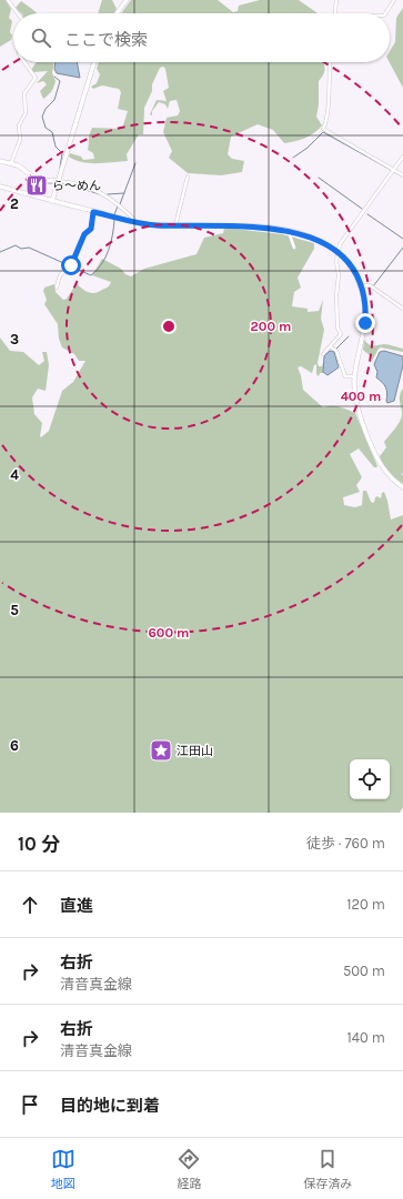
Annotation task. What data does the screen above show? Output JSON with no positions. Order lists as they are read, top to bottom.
{
  "places": {
    "restaurant": ["ら～めん"],
    "place": ["江田山"]
  },
  "page": {
    "search": "ここで検索",
    "heading": ["10 分", "徒歩 · 760 m"],
    "list": [
      ["直進", "120 m"],
      ["右折", "清音真金線", "500 m"],
      ["右折", "清音真金線", "140 m"],
      "目的地に到着"
    ],
    "nav": ["地図", "経路", "保存済み"]
  },
  "grid": {
    "rows": [
      "2",
      "3",
      "4",
      "5",
      "6"
    ]
  },
  "rings": ["200 m", "400 m", "600 m"]
}
